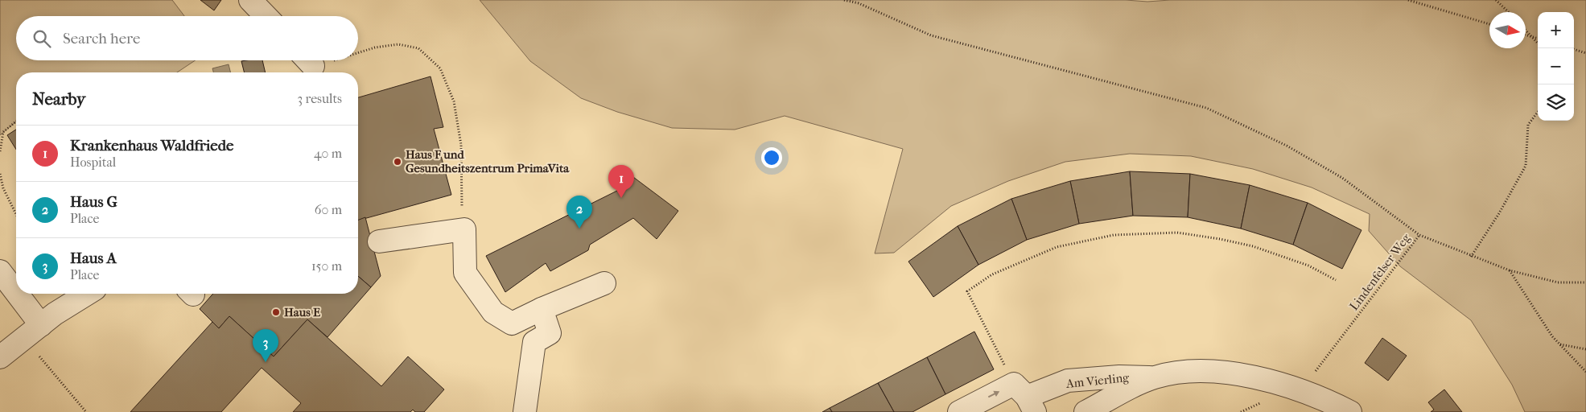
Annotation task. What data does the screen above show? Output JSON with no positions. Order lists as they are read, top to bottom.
{
  "streets": {
    "street": ["Am Vierling"],
    "path": ["Lindenfelser Weg"]
  },
  "crossings": [
    ["Lindenfelser Weg", "Am Vierling"]
  ],
  "places": ["Haus F und Gesundheitszentrum PrimaVita", "Haus E"],
  "north": "right",
  "page": {
    "map_buttons": ["+", "−"],
    "search": "Search here",
    "heading": ["Nearby", "3 results"],
    "list": [
      {
        "mark": "1",
        "name": "Krankenhaus Waldfriede",
        "note": "Hospital",
        "value": "40 m"
      },
      {
        "mark": "2",
        "name": "Haus G",
        "note": "Place",
        "value": "60 m"
      },
      {
        "mark": "3",
        "name": "Haus A",
        "note": "Place",
        "value": "150 m"
      }
    ],
    "pins": ["1", "2", "3"]
  }
}
